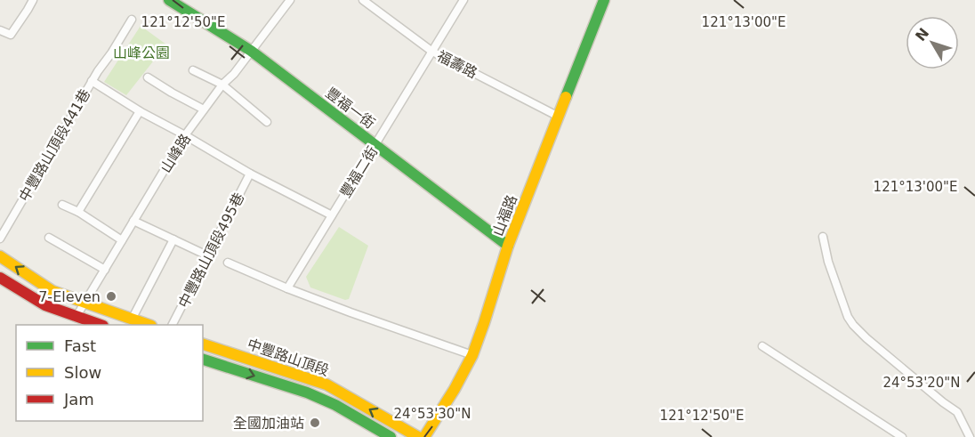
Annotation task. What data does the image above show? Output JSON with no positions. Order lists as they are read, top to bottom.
{
  "streets": {
    "street": [
      "福壽路",
      "豐福一街",
      "中豐路山頂段441巷",
      "山峰路",
      "豐福二街",
      "山福路",
      "中豐路山頂段495巷",
      "中豐路山頂段"
    ]
  },
  "crossings": [
    ["福壽路", "豐福二街"],
    ["福壽路", "山福路"],
    ["豐福一街", "山峰路"],
    ["豐福一街", "豐福二街"],
    ["豐福一街", "山福路"]
  ],
  "parks": ["山峰公園"],
  "places": ["7-Eleven", "全國加油站"],
  "legend": ["Fast", "Slow", "Jam"],
  "north": "top left",
  "coordinates": [
    "121°12'50\"E",
    "121°13'00\"E",
    "24°53'20\"N",
    "24°53'30\"N"
  ]
}
